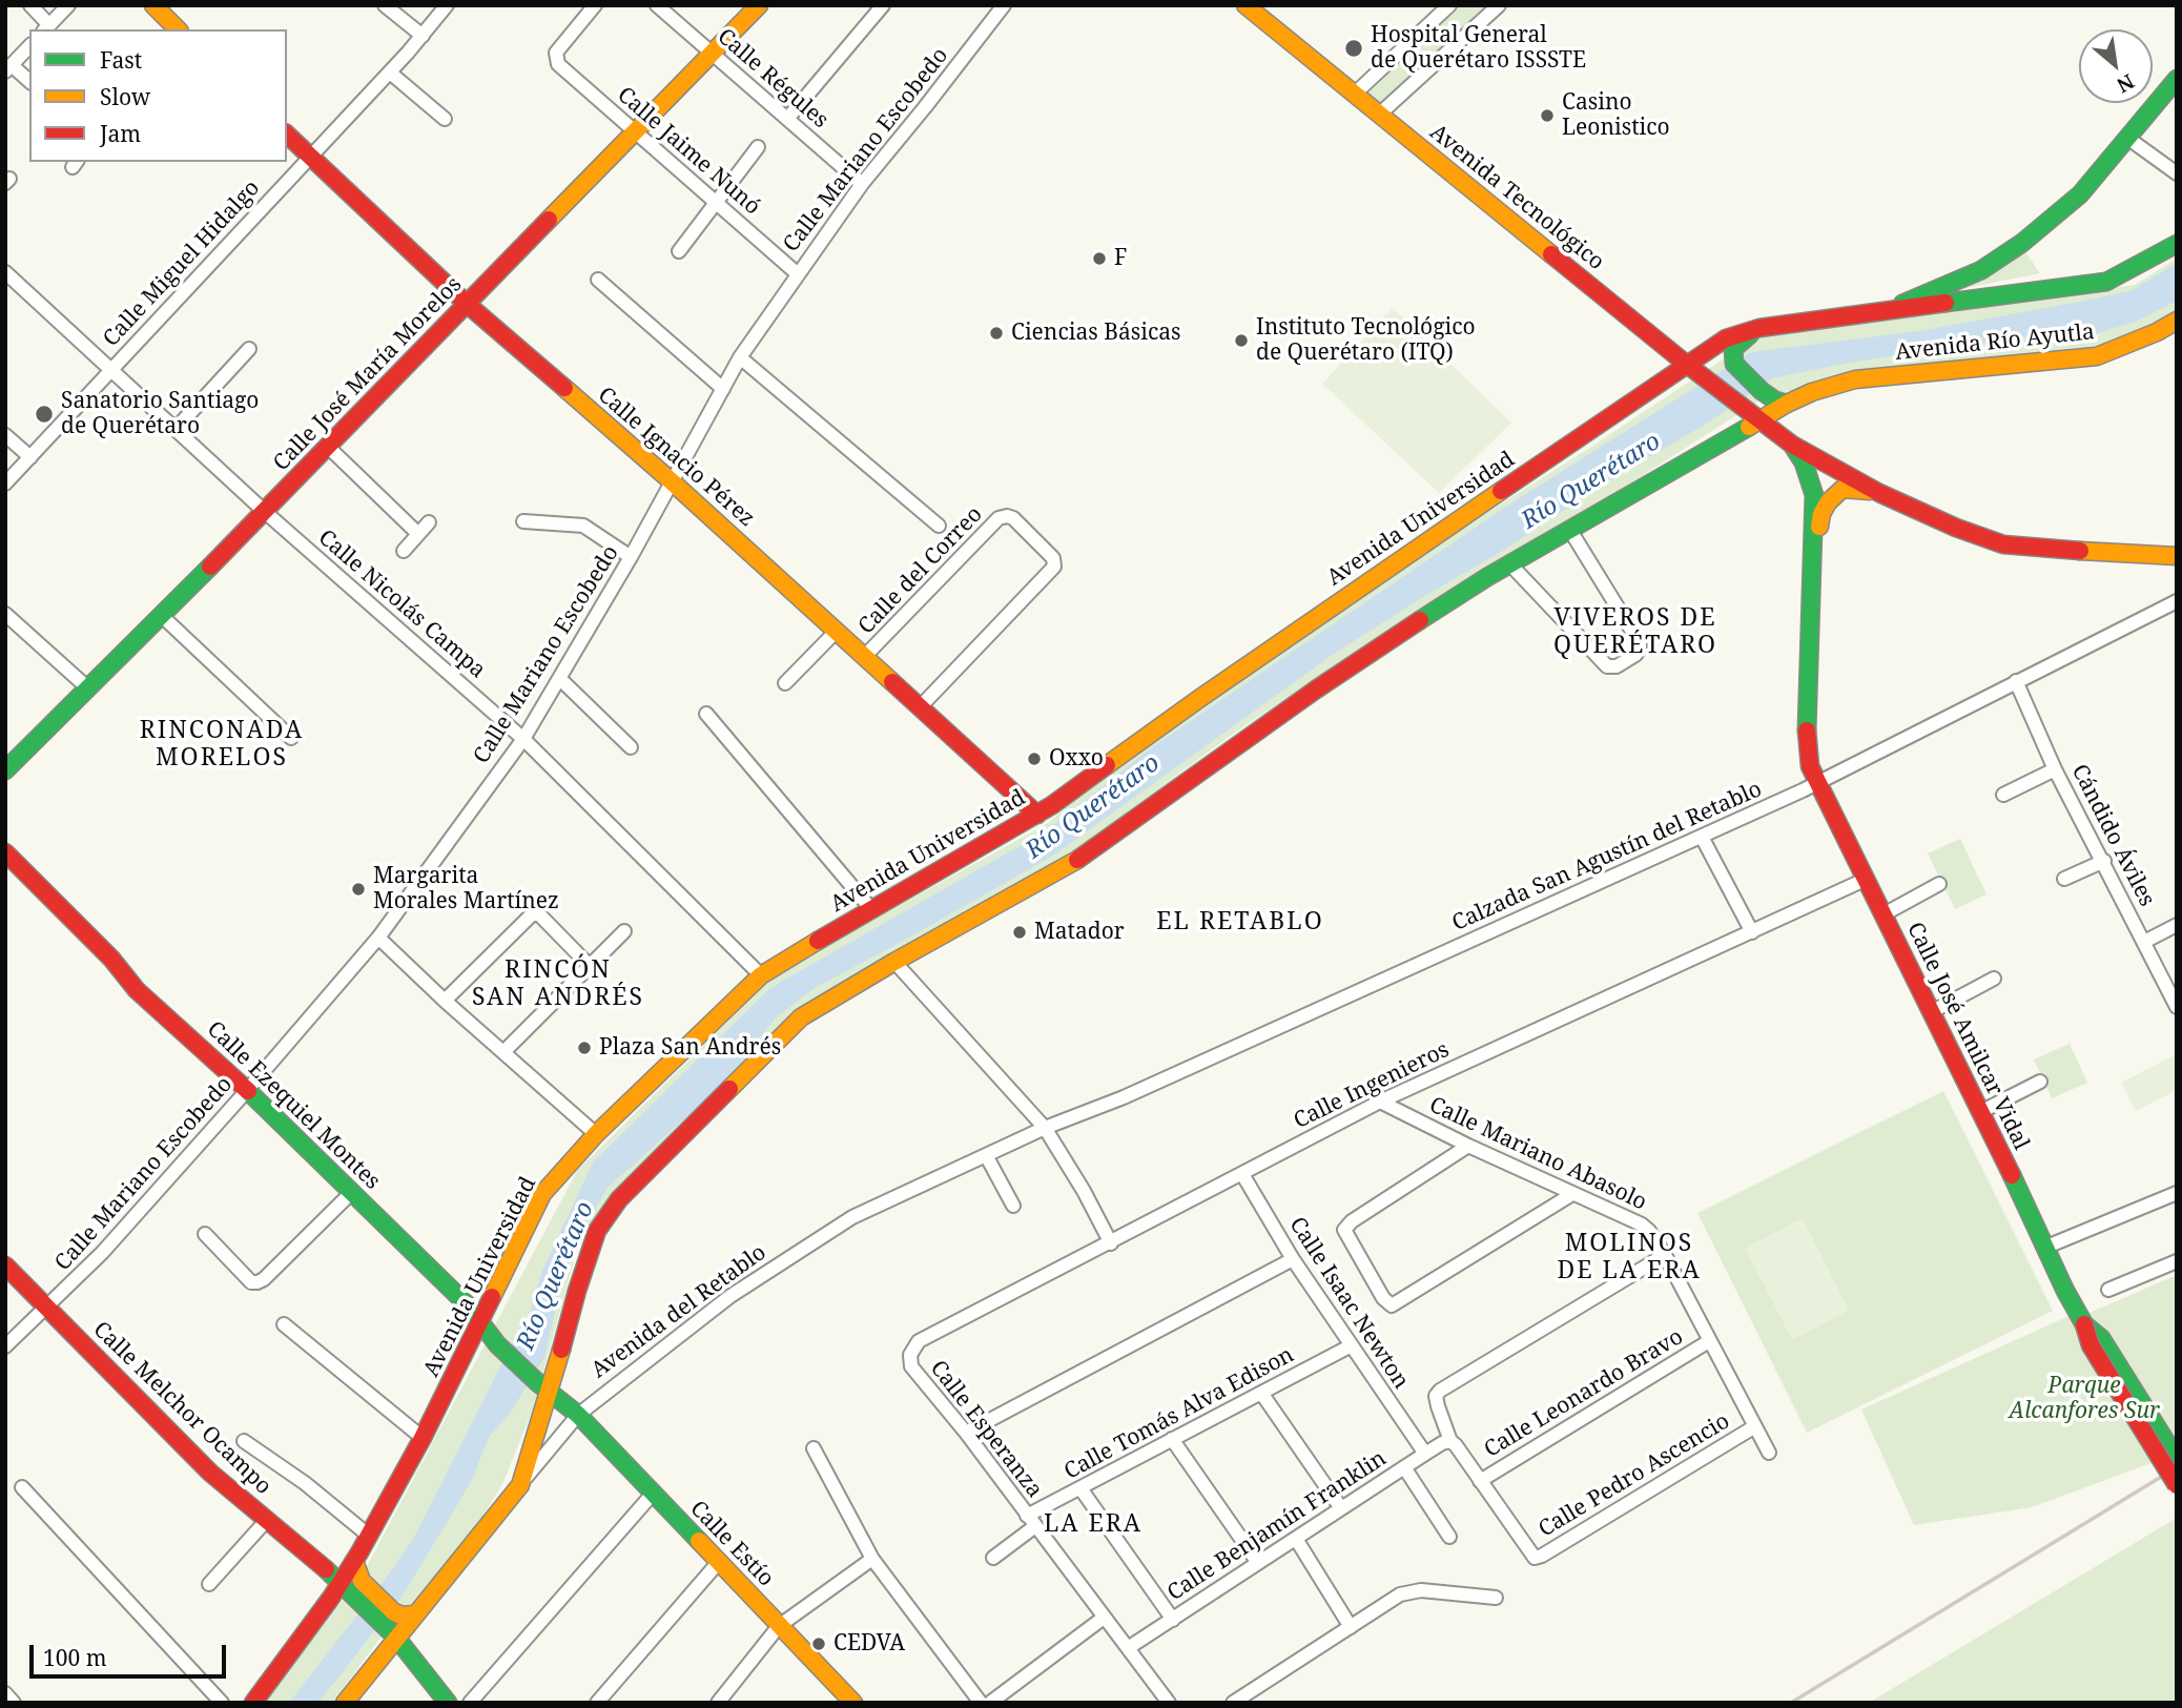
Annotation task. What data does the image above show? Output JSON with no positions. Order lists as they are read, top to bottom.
{
  "streets": {
    "main road": [
      "Avenida Tecnológico",
      "Avenida Río Ayutla",
      "Calle José María Morelos",
      "Calle Ignacio Pérez",
      "Avenida Universidad",
      "Calle José Amilcar Vidal",
      "Calle Ezequiel Montes",
      "Calle Melchor Ocampo",
      "Calle Estío"
    ],
    "street": [
      "Calle Régules",
      "Calle Mariano Escobedo",
      "Calle Jaime Nunó",
      "Calle Miguel Hidalgo",
      "Calle del Correo",
      "Calle Nicolás Campa",
      "Cándido Áviles",
      "Calzada San Agustín del Retablo",
      "Calle Ingenieros",
      "Calle Mariano Abasolo",
      "Calle Isaac Newton",
      "Avenida del Retablo",
      "Calle Leonardo Bravo",
      "Calle Tomás Alva Edison",
      "Calle Esperanza",
      "Calle Pedro Ascencio",
      "Calle Benjamín Franklin"
    ]
  },
  "crossings": [
    ["Calle Régules", "Calle Mariano Escobedo"],
    ["Calle Régules", "Calle José María Morelos"],
    ["Calle Mariano Escobedo", "Calle Jaime Nunó"],
    ["Calle Mariano Escobedo", "Calle Ignacio Pérez"],
    ["Calle Mariano Escobedo", "Calle Nicolás Campa"],
    ["Calle Mariano Escobedo", "Calle Ezequiel Montes"],
    ["Calle Mariano Escobedo", "Calle Melchor Ocampo"],
    ["Calle Jaime Nunó", "Calle José María Morelos"],
    ["Avenida Tecnológico", "Avenida Universidad"],
    ["Avenida Tecnológico", "Calle José Amilcar Vidal"],
    ["Calle Miguel Hidalgo", "Calle Ignacio Pérez"],
    ["Calle Miguel Hidalgo", "Calle Nicolás Campa"],
    ["Avenida Río Ayutla", "Avenida Universidad"],
    ["Calle José María Morelos", "Calle Ignacio Pérez"],
    ["Calle José María Morelos", "Calle Nicolás Campa"],
    ["Calle Ignacio Pérez", "Avenida Universidad"],
    ["Calle Ignacio Pérez", "Calle del Correo"],
    ["Avenida Universidad", "Calle Nicolás Campa"],
    ["Avenida Universidad", "Calle Ezequiel Montes"],
    ["Avenida Universidad", "Calle Melchor Ocampo"],
    ["Cándido Áviles", "Calzada San Agustín del Retablo"],
    ["Calzada San Agustín del Retablo", "Calle José Amilcar Vidal"],
    ["Calzada San Agustín del Retablo", "Avenida del Retablo"],
    ["Calle José Amilcar Vidal", "Calle Ingenieros"],
    ["Calle Ingenieros", "Calle Mariano Abasolo"],
    ["Calle Ingenieros", "Calle Isaac Newton"],
    ["Calle Ingenieros", "Calle Esperanza"],
    ["Calle Mariano Abasolo", "Calle Leonardo Bravo"],
    ["Calle Mariano Abasolo", "Calle Pedro Ascencio"],
    ["Calle Isaac Newton", "Calle Tomás Alva Edison"],
    ["Calle Isaac Newton", "Calle Benjamín Franklin"],
    ["Avenida del Retablo", "Calle Estío"],
    ["Calle Leonardo Bravo", "Calle Pedro Ascencio"],
    ["Calle Tomás Alva Edison", "Calle Esperanza"],
    ["Calle Esperanza", "Calle Benjamín Franklin"]
  ],
  "districts": [
    "VIVEROS DE QUERÉTARO",
    "RINCONADA MORELOS",
    "EL RETABLO",
    "RINCÓN SAN ANDRÉS",
    "MOLINOS DE LA ERA",
    "LA ERA"
  ],
  "water": ["Río Querétaro"],
  "parks": ["Parque Alcanfores Sur"],
  "places": [
    "Hospital General de Querétaro ISSSTE",
    "Casino Leonistico",
    "F",
    "Ciencias Básicas",
    "Instituto Tecnológico de Querétaro (ITQ)",
    "Sanatorio Santiago de Querétaro",
    "Oxxo",
    "Margarita Morales Martínez",
    "Matador",
    "Plaza San Andrés",
    "CEDVA"
  ],
  "legend": ["Fast", "Slow", "Jam"],
  "scale_bar": "100 m",
  "north": "bottom right"
}
